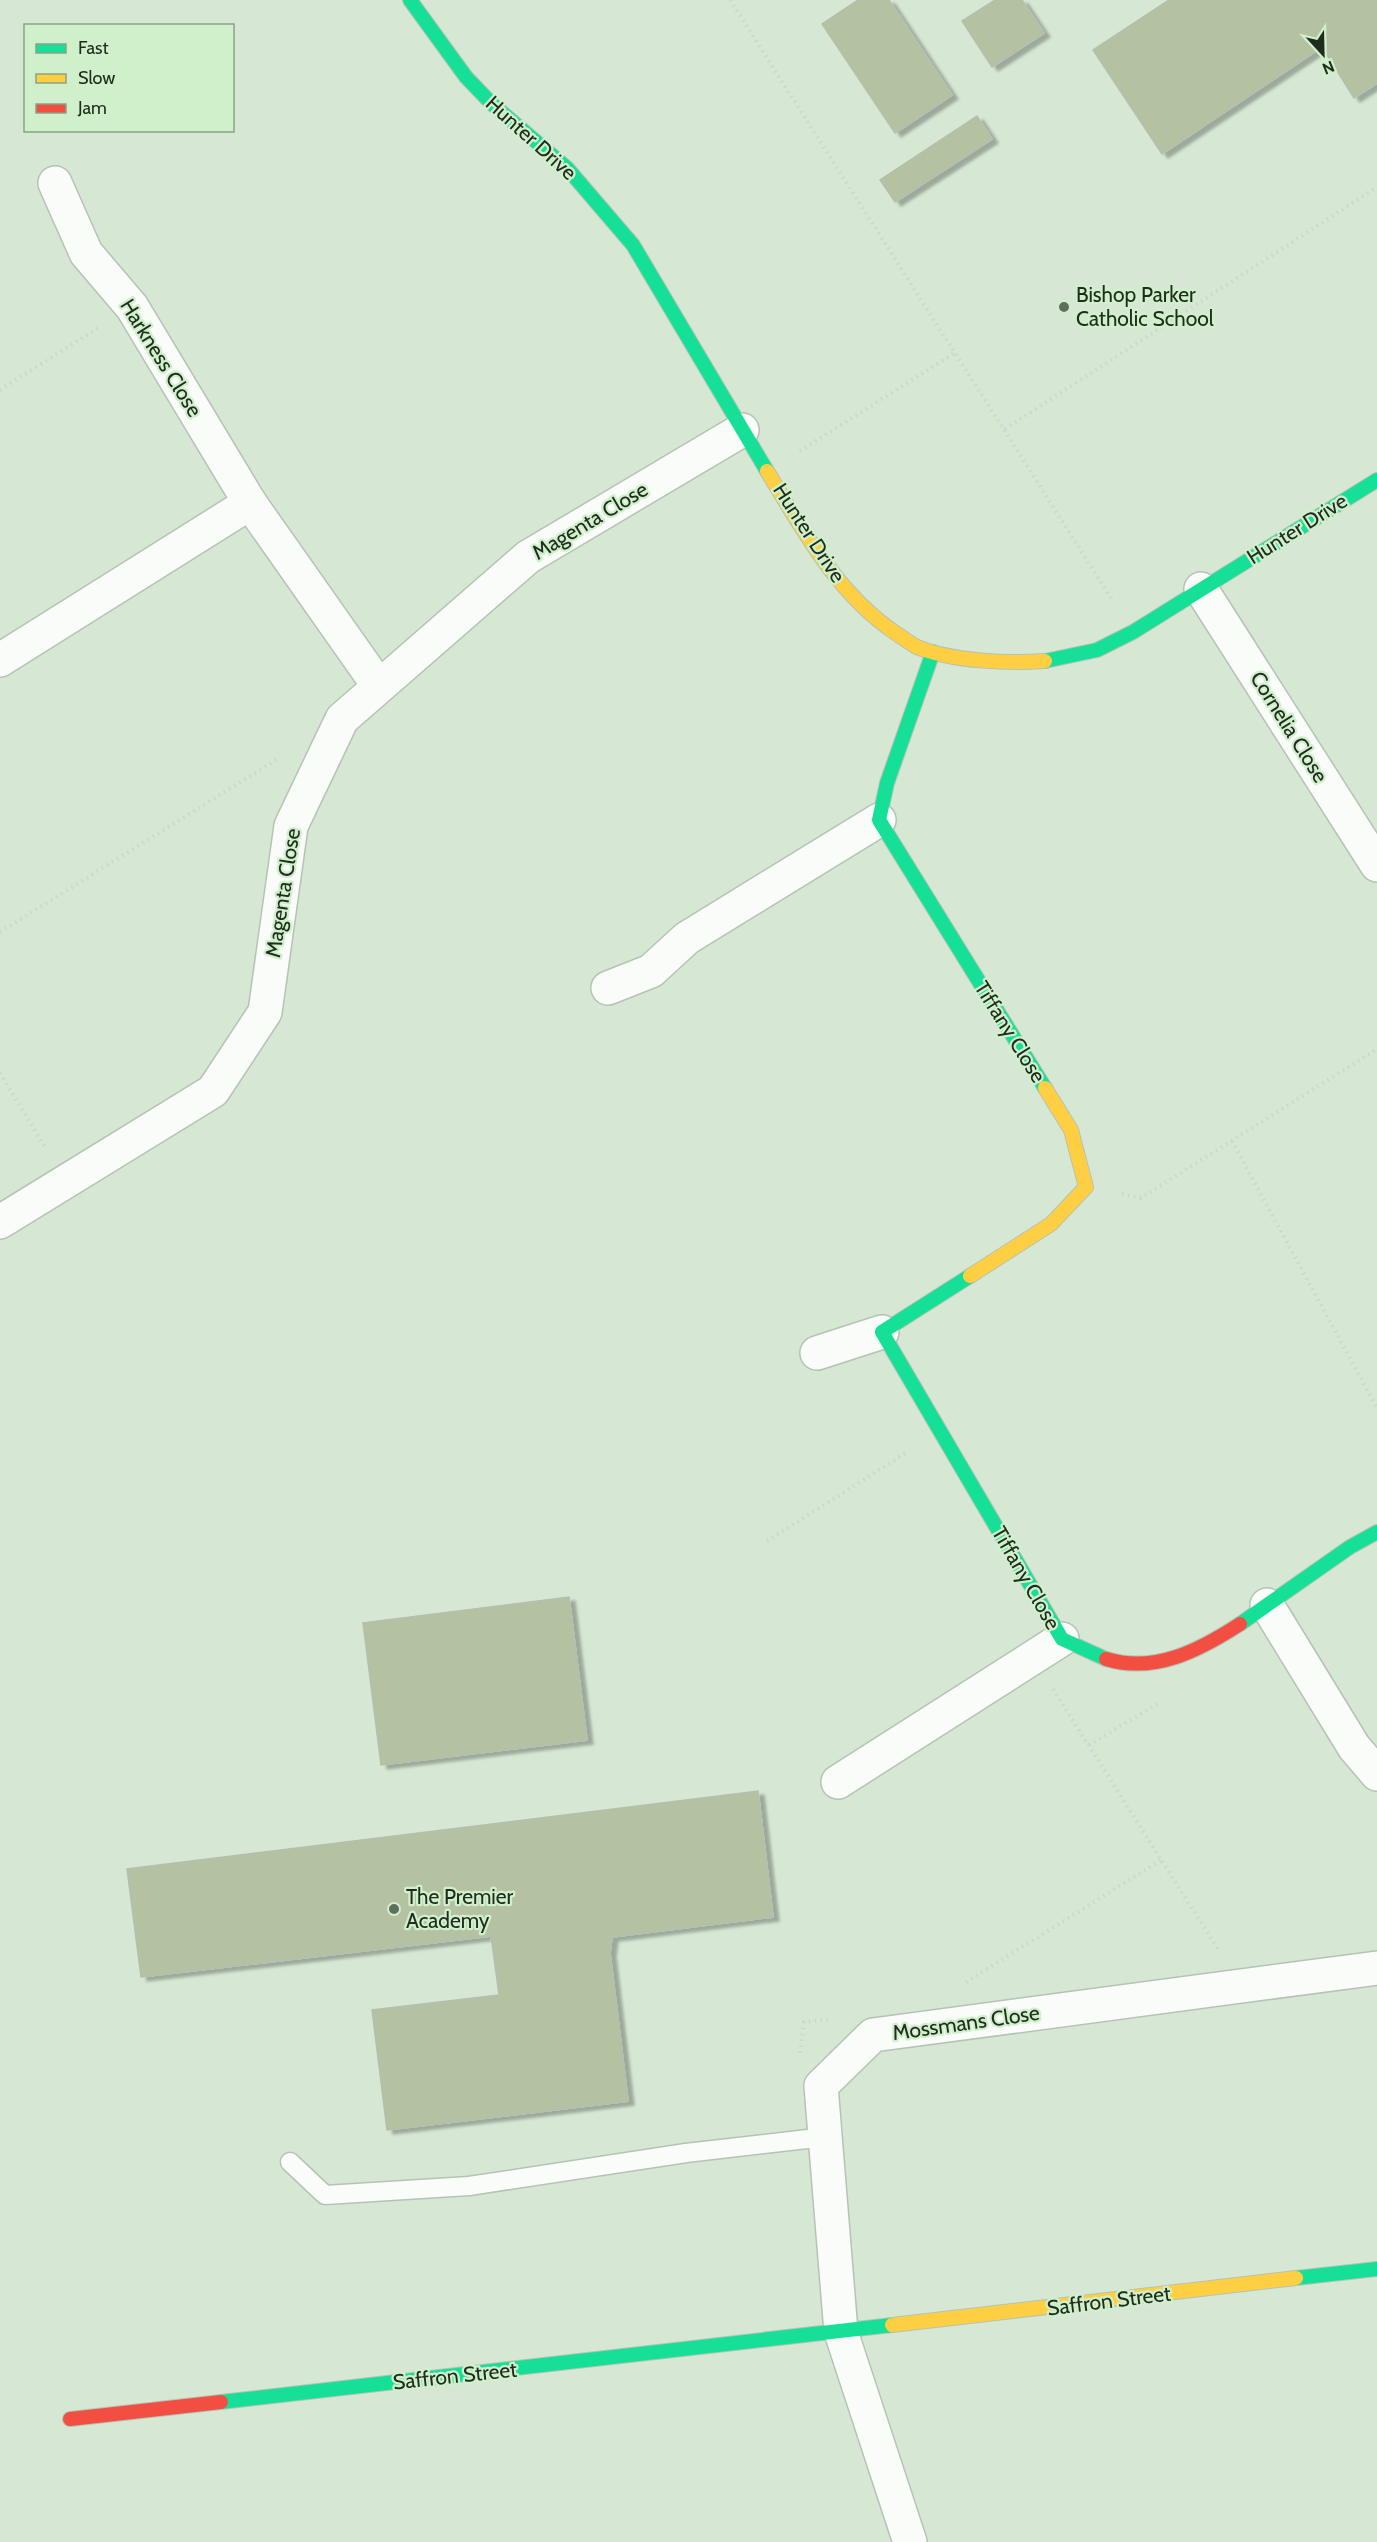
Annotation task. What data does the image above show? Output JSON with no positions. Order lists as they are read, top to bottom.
{
  "streets": {
    "street": [
      "Hunter Drive",
      "Harkness Close",
      "Magenta Close",
      "Cornelia Close",
      "Tiffany Close",
      "Mossmans Close",
      "Saffron Street"
    ]
  },
  "crossings": [
    ["Hunter Drive", "Magenta Close"],
    ["Hunter Drive", "Cornelia Close"],
    ["Harkness Close", "Magenta Close"],
    ["Mossmans Close", "Saffron Street"]
  ],
  "places": ["Bishop Parker Catholic School", "The Premier Academy"],
  "legend": ["Fast", "Slow", "Jam"],
  "north": "bottom"
}
